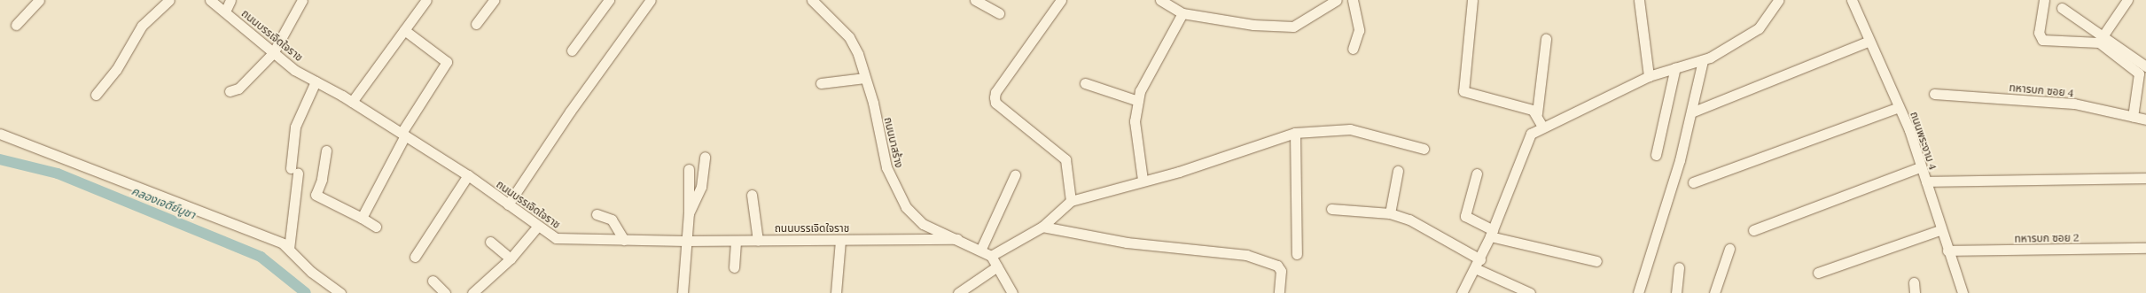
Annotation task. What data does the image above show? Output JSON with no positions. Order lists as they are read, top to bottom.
{
  "streets": {
    "street": [
      "ถนนบรรเจิดใจราช",
      "ทหารบก ซอย 4",
      "ถนนพระงาม 4",
      "ถนนนาสร้าง",
      "ทหารบก ซอย 2"
    ]
  },
  "crossings": [
    ["ถนนบรรเจิดใจราช", "ถนนนาสร้าง"],
    ["ถนนพระงาม 4", "ทหารบก ซอย 2"]
  ],
  "water": ["คลองเจดีย์บูชา"]
}
